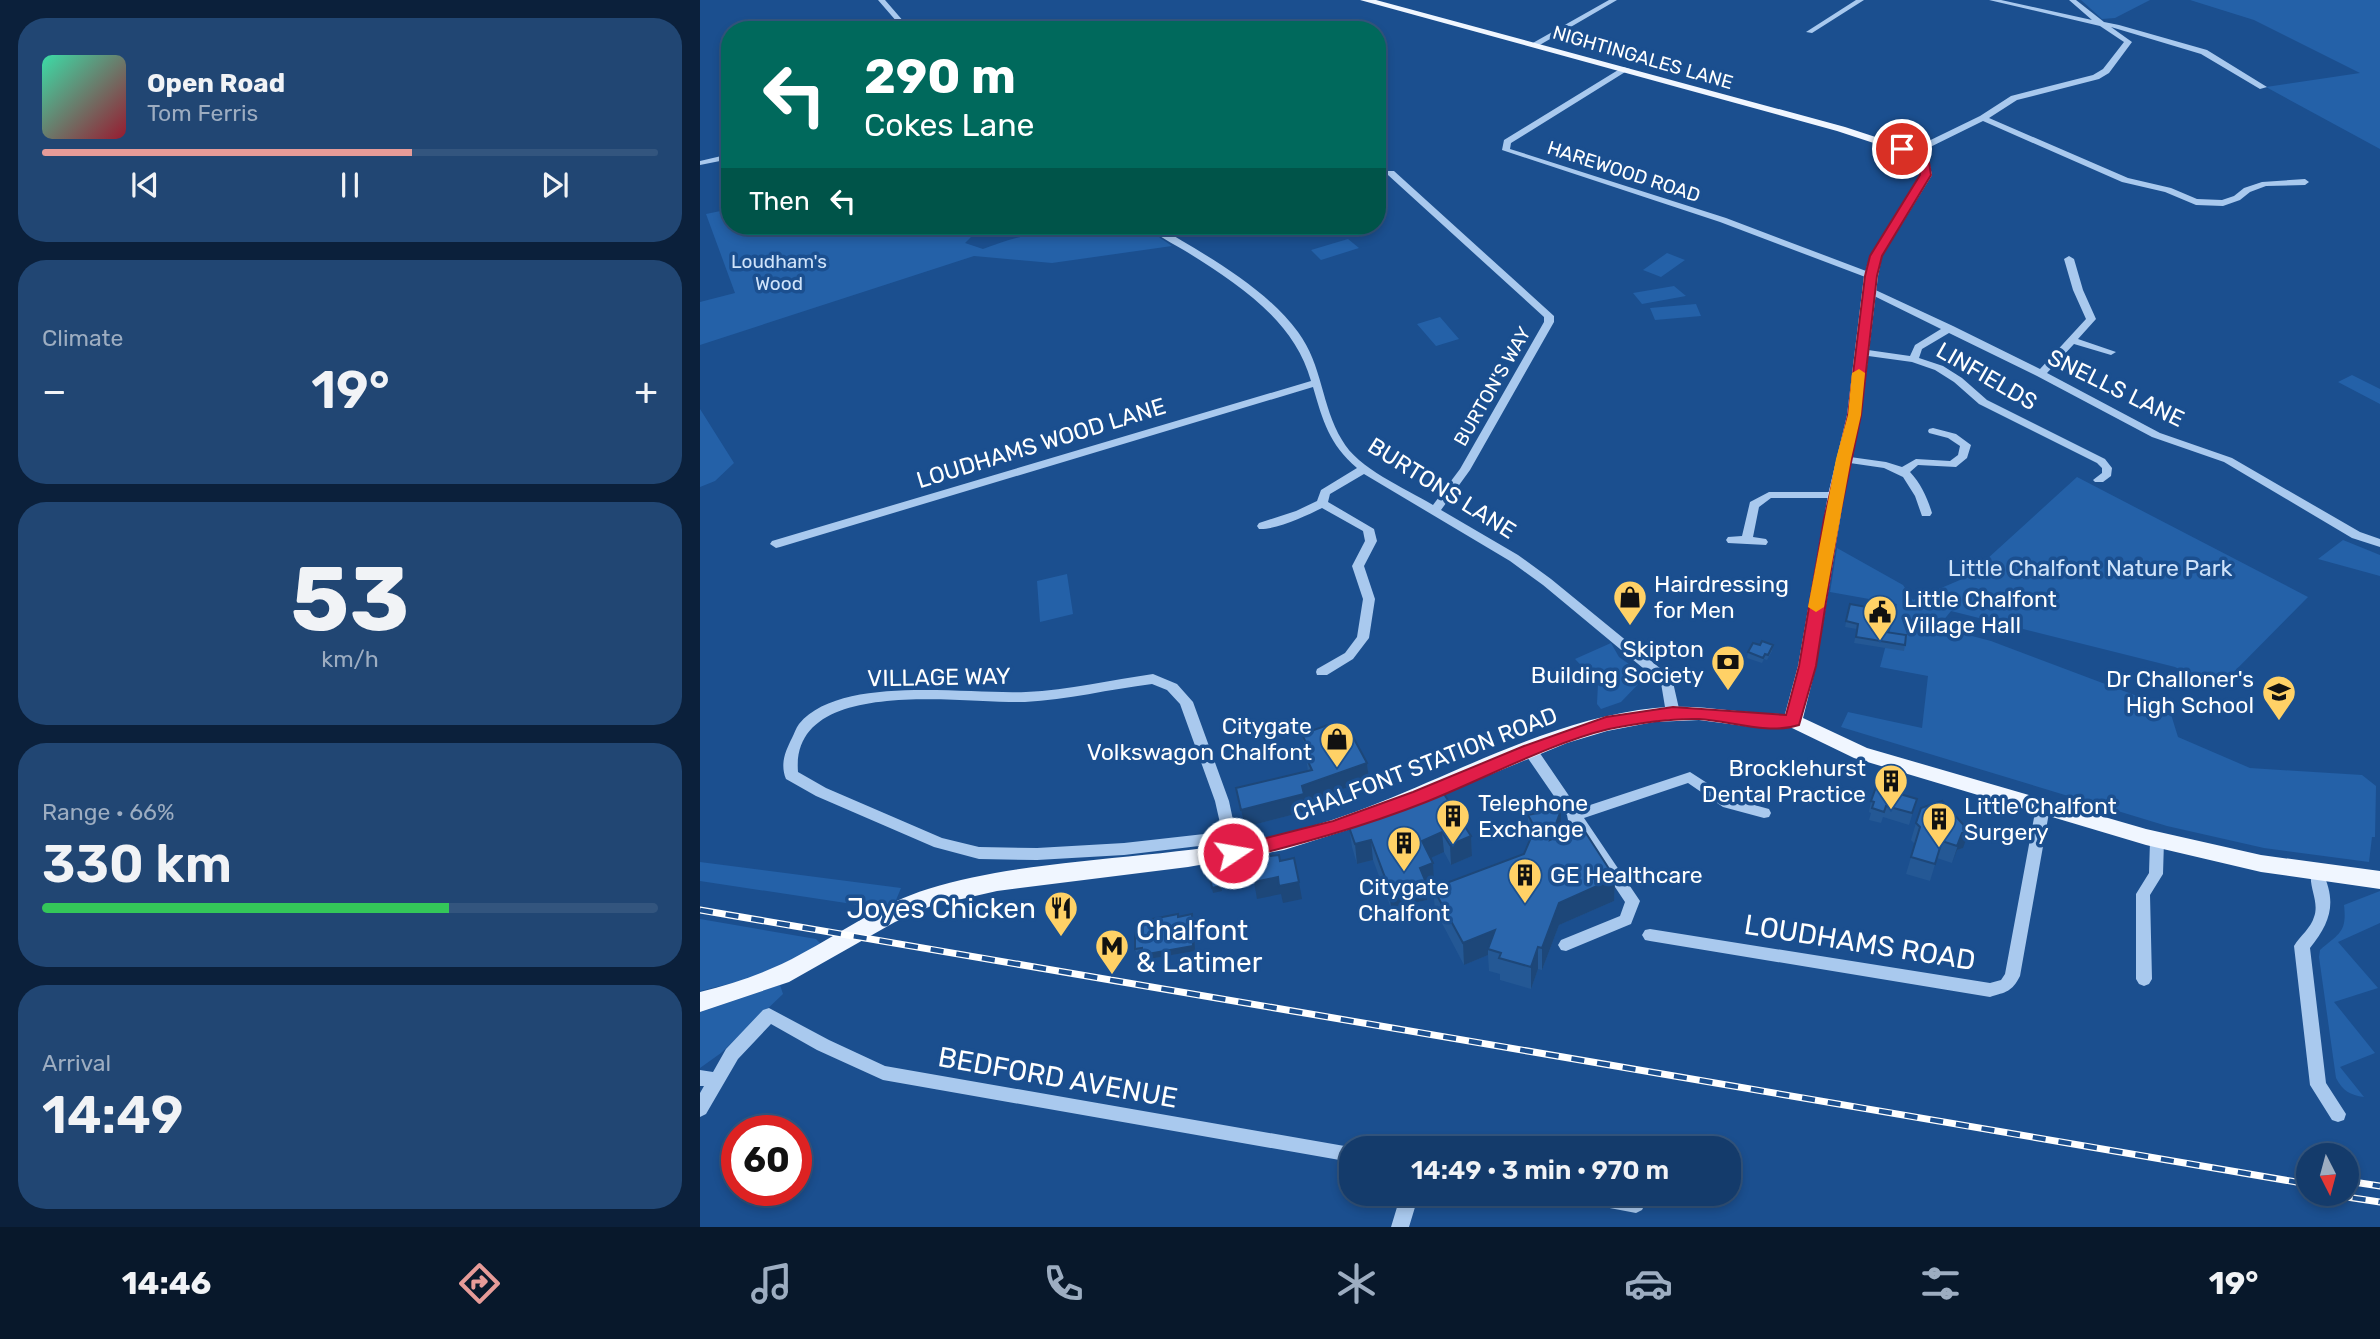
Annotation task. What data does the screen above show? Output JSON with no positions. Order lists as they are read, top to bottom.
{
  "streets": {
    "main road": ["NIGHTINGALES LANE", "CHALFONT STATION ROAD"],
    "street": [
      "HAREWOOD ROAD",
      "LINFIELDS",
      "BURTON'S WAY",
      "SNELLS LANE",
      "LOUDHAMS WOOD LANE",
      "BURTONS LANE",
      "VILLAGE WAY",
      "LOUDHAMS ROAD",
      "BEDFORD AVENUE"
    ]
  },
  "crossings": [
    ["NIGHTINGALES LANE", "HAREWOOD ROAD"],
    ["HAREWOOD ROAD", "SNELLS LANE"],
    ["BURTON'S WAY", "BURTONS LANE"],
    ["LOUDHAMS WOOD LANE", "BURTONS LANE"],
    ["BURTONS LANE", "CHALFONT STATION ROAD"],
    ["VILLAGE WAY", "CHALFONT STATION ROAD"]
  ],
  "parks": ["Loudham's Wood", "Little Chalfont Nature Park"],
  "places": {
    "shop": ["Hairdressing for Men", "Citygate Volkswagon Chalfont"],
    "public building": ["Little Chalfont Village Hall"],
    "bank": ["Skipton Building Society"],
    "school or university": ["Dr Challoner's High School"],
    "building": [
      "Brocklehurst Dental Practice",
      "Telephone Exchange",
      "Little Chalfont Surgery",
      "Citygate Chalfont",
      "GE Healthcare"
    ],
    "restaurant": ["Joyes Chicken"],
    "metro station": ["Chalfont & Latimer"]
  },
  "north": "bottom",
  "page": {
    "turn": ["290 m", "Cokes Lane"],
    "song": ["Open Road", "Tom Ferris"],
    "then": "Then",
    "tile": [
      "Climate",
      ["53", "km/h"],
      ["Range · 66%", "330 km"],
      ["Arrival", "14:49"]
    ],
    "heat": ["−", "19°", "+"],
    "limit": "60",
    "trip": "14:49 · 3 min · 970 m",
    "tabs": ["14:46", "19°"]
  }
}
